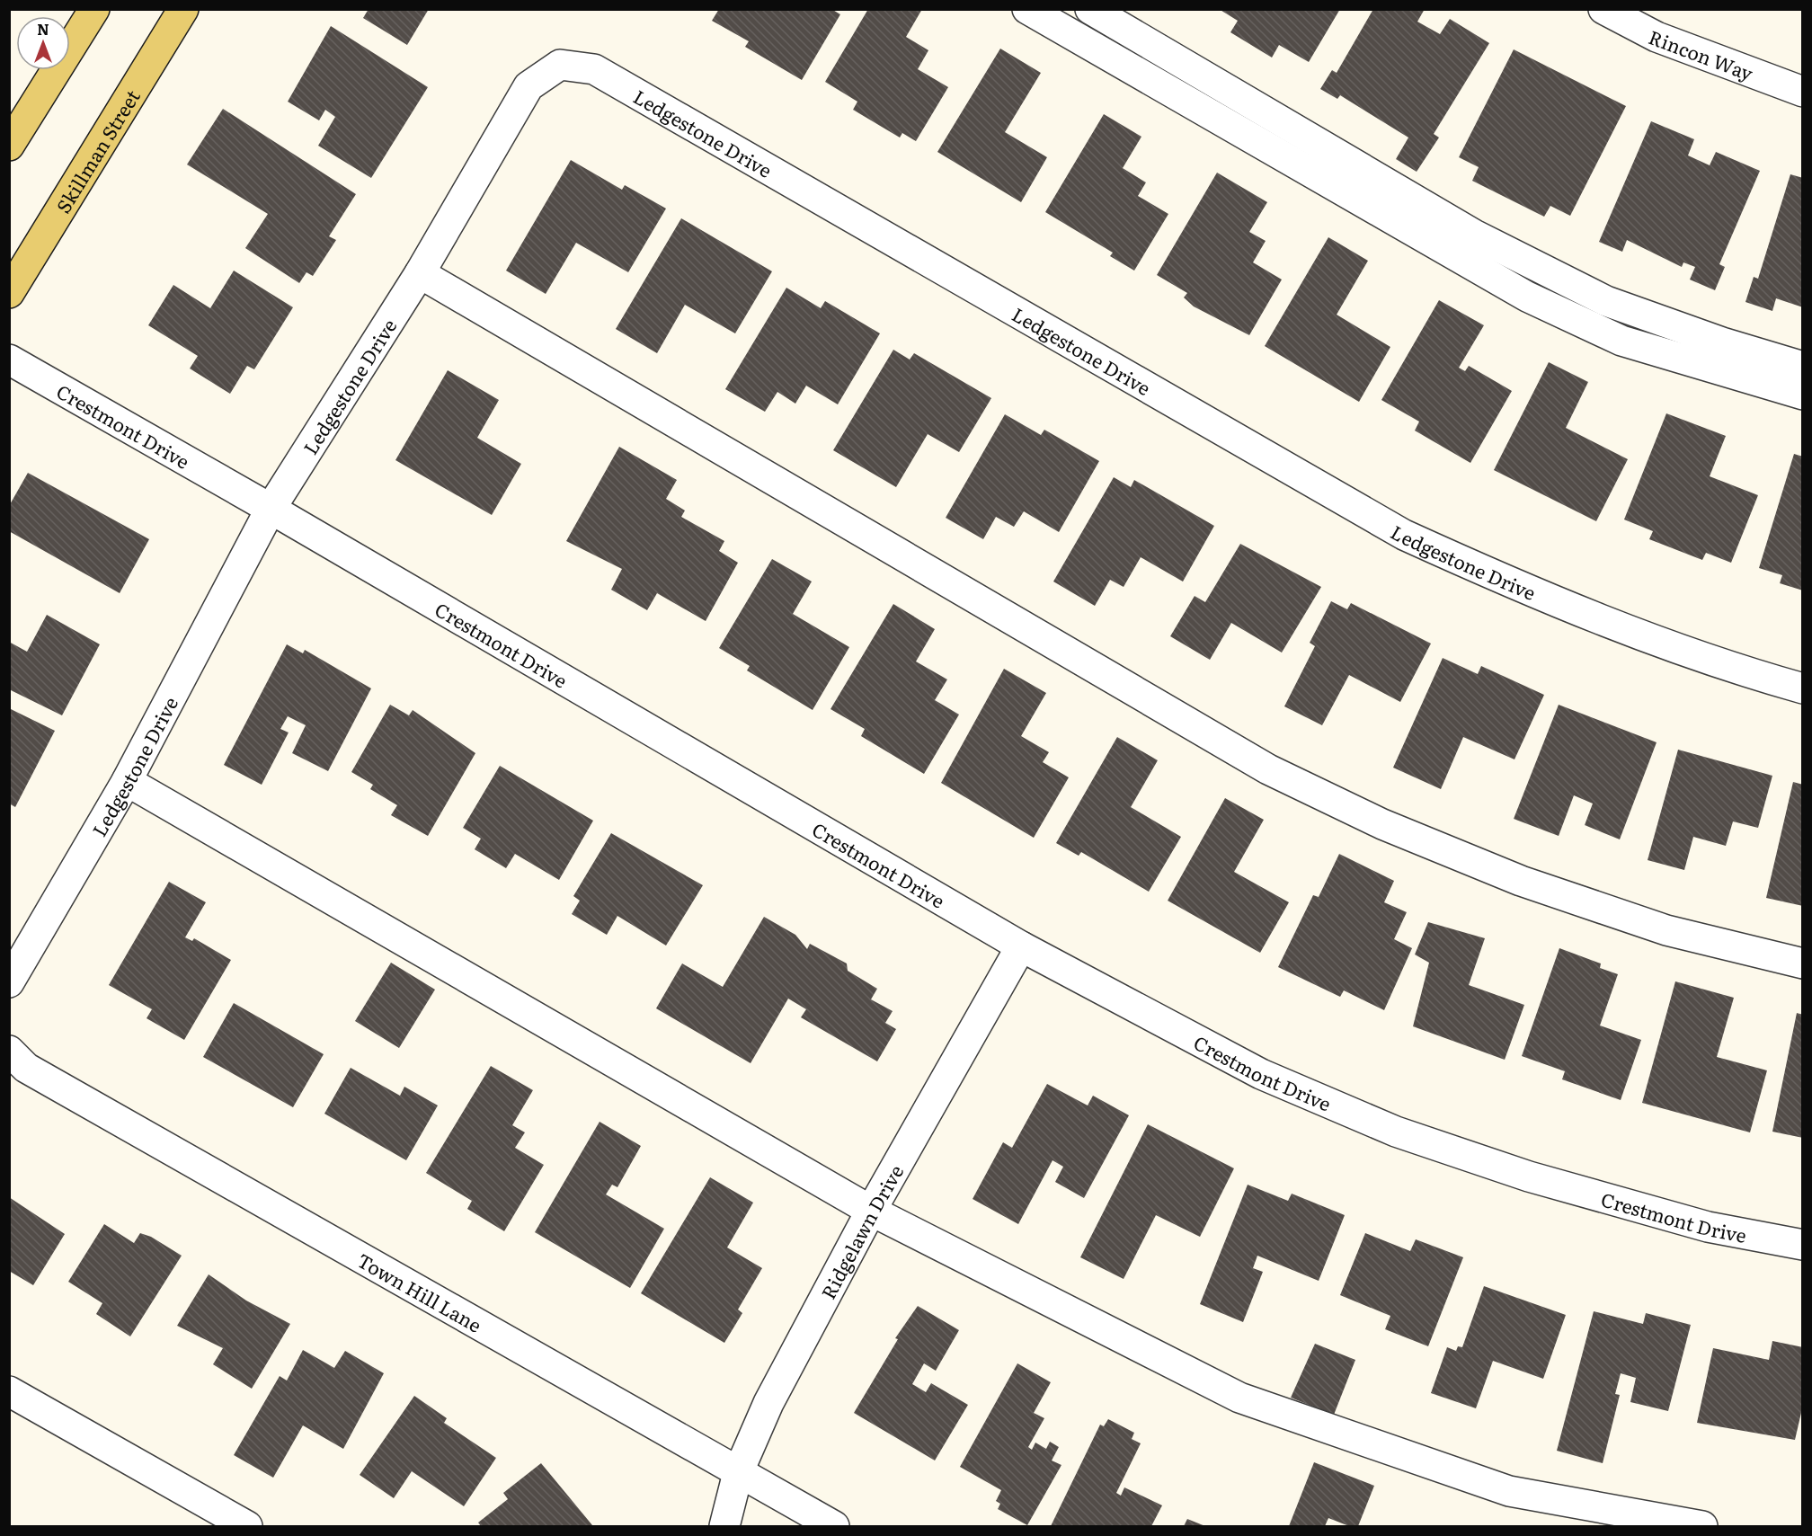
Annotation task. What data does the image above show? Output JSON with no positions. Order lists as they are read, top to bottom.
{
  "streets": {
    "main road": ["Skillman Street"],
    "street": [
      "Rincon Way",
      "Ledgestone Drive",
      "Crestmont Drive",
      "Ridgelawn Drive",
      "Town Hill Lane"
    ]
  },
  "crossings": [
    ["Ledgestone Drive", "Crestmont Drive"],
    ["Crestmont Drive", "Ridgelawn Drive"],
    ["Ridgelawn Drive", "Town Hill Lane"]
  ],
  "north": "top"
}
